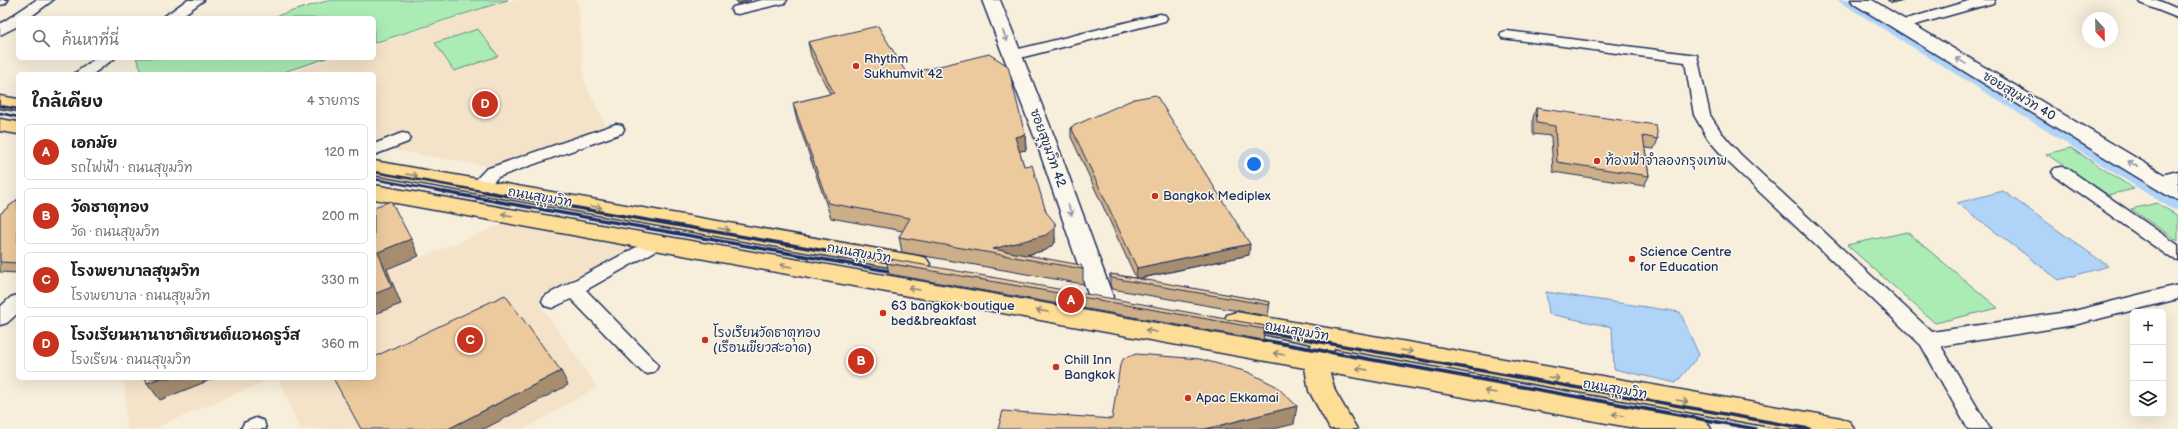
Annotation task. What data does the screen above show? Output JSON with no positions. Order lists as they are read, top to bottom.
{
  "streets": {
    "main road": ["ถนนสุขุมวิท"],
    "street": ["ซอยสุขุมวิท 40", "ซอยสุขุมวิท 42"]
  },
  "one_way": ["ซอยสุขุมวิท 42"],
  "places": [
    "Rhythm Sukhumvit 42",
    "ท้องฟ้าจำลองกรุงเทพ",
    "Bangkok Mediplex",
    "Science Centre for Education",
    "63 bangkok boutique bed&breakfast",
    "โรงเรียนวัดธาตุทอง (เรือนเขียวสะอาด)",
    "Chill Inn Bangkok",
    "Apac Ekkamai"
  ],
  "north": "bottom",
  "page": {
    "search": "ค้นหาที่นี่",
    "heading": ["ใกล้เคียง", "4 รายการ"],
    "pins": [
      "D",
      "A",
      "C",
      "B"
    ],
    "list": [
      {
        "mark": "A",
        "name": "เอกมัย",
        "note": "รถไฟฟ้า · ถนนสุขุมวิท",
        "value": "120 m"
      },
      {
        "mark": "B",
        "name": "วัดธาตุทอง",
        "note": "วัด · ถนนสุขุมวิท",
        "value": "200 m"
      },
      {
        "mark": "C",
        "name": "โรงพยาบาลสุขุมวิท",
        "note": "โรงพยาบาล · ถนนสุขุมวิท",
        "value": "330 m"
      },
      {
        "mark": "D",
        "name": "โรงเรียนนานาชาติเซนต์แอนดรูว์ส",
        "note": "โรงเรียน · ถนนสุขุมวิท",
        "value": "360 m"
      }
    ],
    "map_buttons": ["+", "−"]
  }
}
